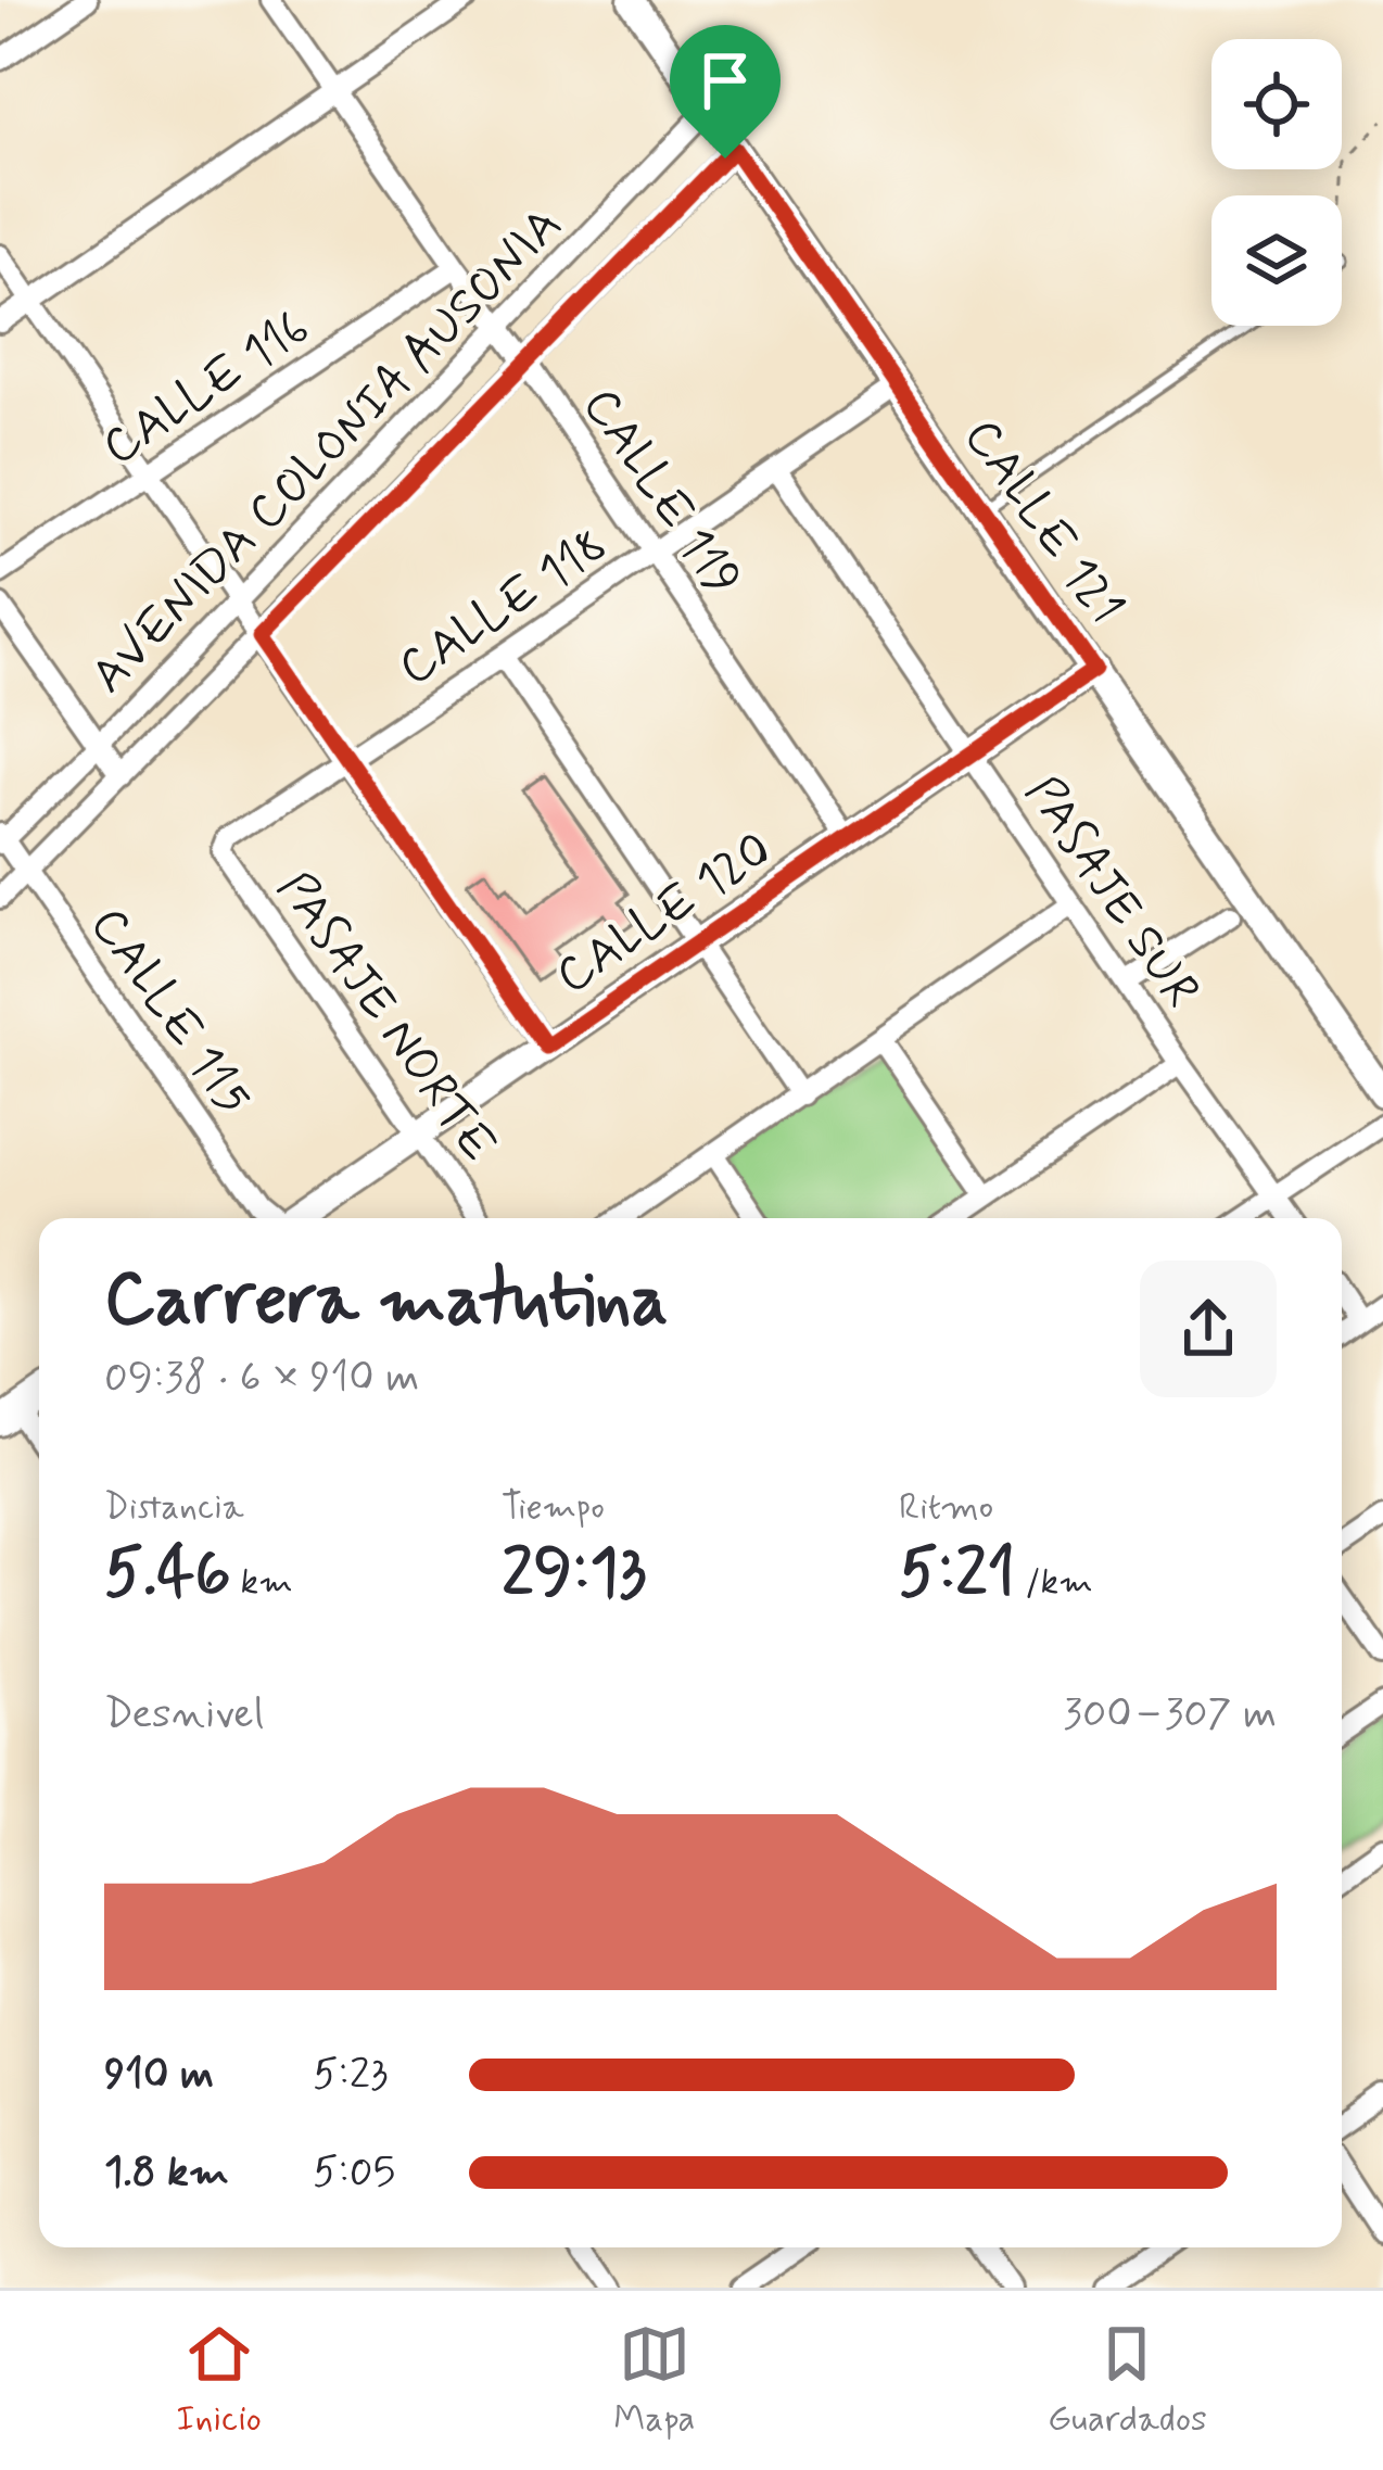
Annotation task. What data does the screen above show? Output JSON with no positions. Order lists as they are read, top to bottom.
{
  "streets": {
    "street": [
      "CALLE 116",
      "AVENIDA COLONIA AUSONIA",
      "CALLE 119",
      "CALLE 121",
      "CALLE 118",
      "PASAJE SUR",
      "CALLE 120",
      "CALLE 115",
      "PASAJE NORTE"
    ]
  },
  "crossings": [
    ["CALLE 116", "CALLE 119"],
    ["AVENIDA COLONIA AUSONIA", "CALLE 119"],
    ["AVENIDA COLONIA AUSONIA", "CALLE 121"],
    ["AVENIDA COLONIA AUSONIA", "CALLE 115"],
    ["CALLE 119", "CALLE 118"],
    ["CALLE 119", "CALLE 120"],
    ["CALLE 121", "CALLE 118"],
    ["CALLE 121", "CALLE 120"],
    ["CALLE 118", "PASAJE SUR"],
    ["CALLE 118", "PASAJE NORTE"],
    ["PASAJE SUR", "CALLE 120"],
    ["CALLE 120", "PASAJE NORTE"]
  ],
  "page": {
    "heading": ["Carrera matutina", "09:38 · 6 × 910 m"],
    "stats": [
      ["Distancia", "5.46 km"],
      ["Tiempo", "29:13"],
      ["Ritmo", "5:21 /km"]
    ],
    "chart": ["Desnivel", "300–307 m"],
    "list": [
      {
        "name": "910 m",
        "note": "5:23"
      },
      {
        "name": "1.8 km",
        "note": "5:05"
      }
    ],
    "tabs": ["Inicio", "Mapa", "Guardados"]
  }
}
